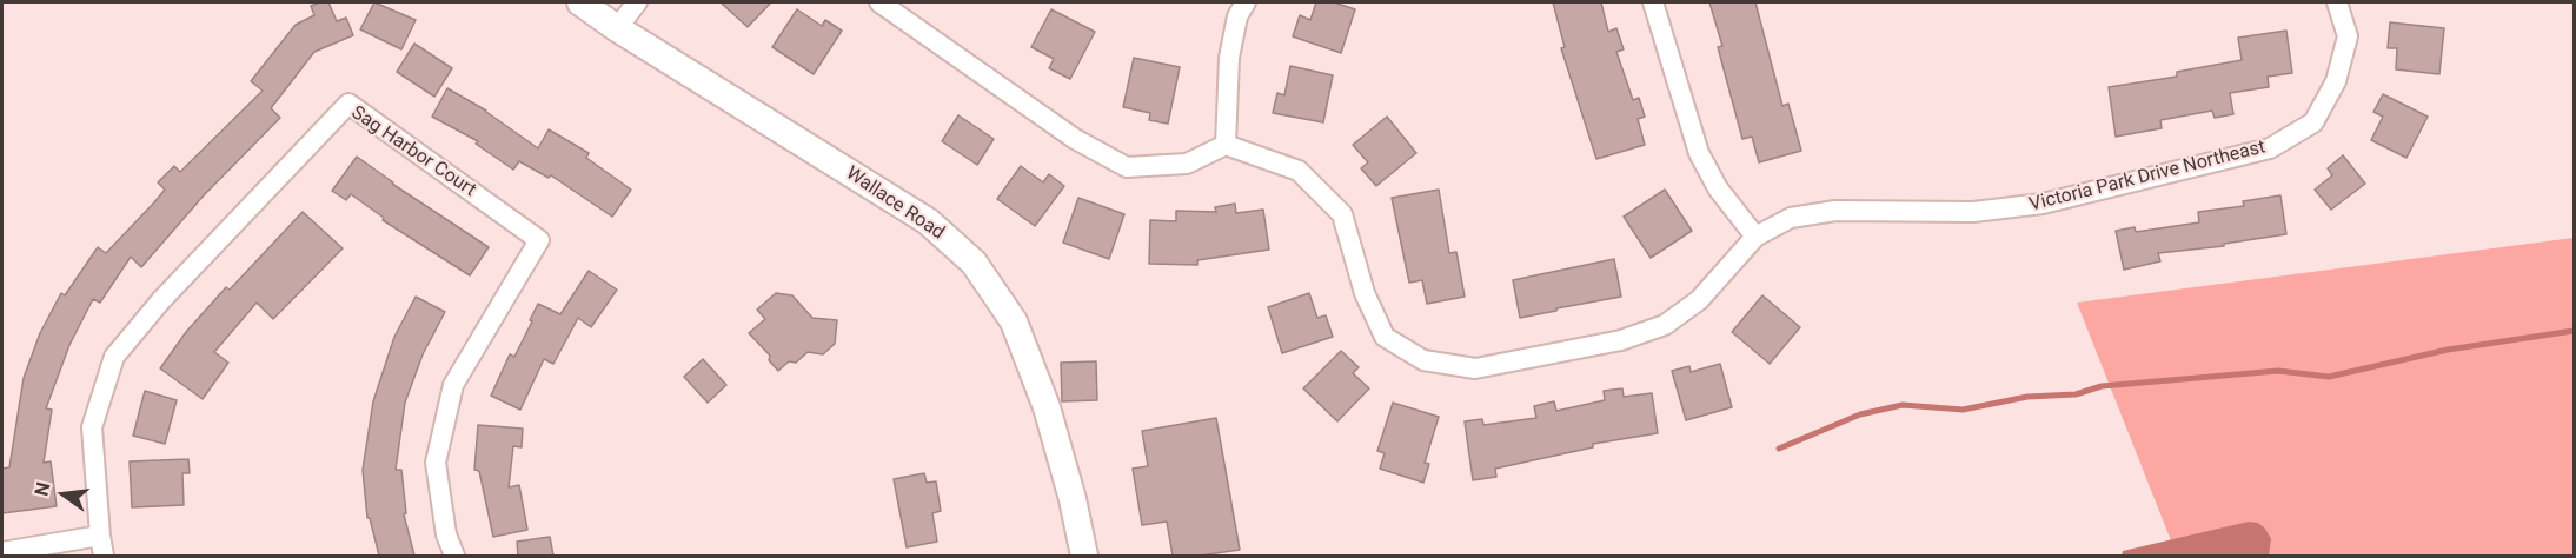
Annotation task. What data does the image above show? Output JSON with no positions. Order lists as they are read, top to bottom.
{
  "streets": {
    "street": ["Sag Harbor Court", "Victoria Park Drive Northeast", "Wallace Road"]
  },
  "north": "left"
}
